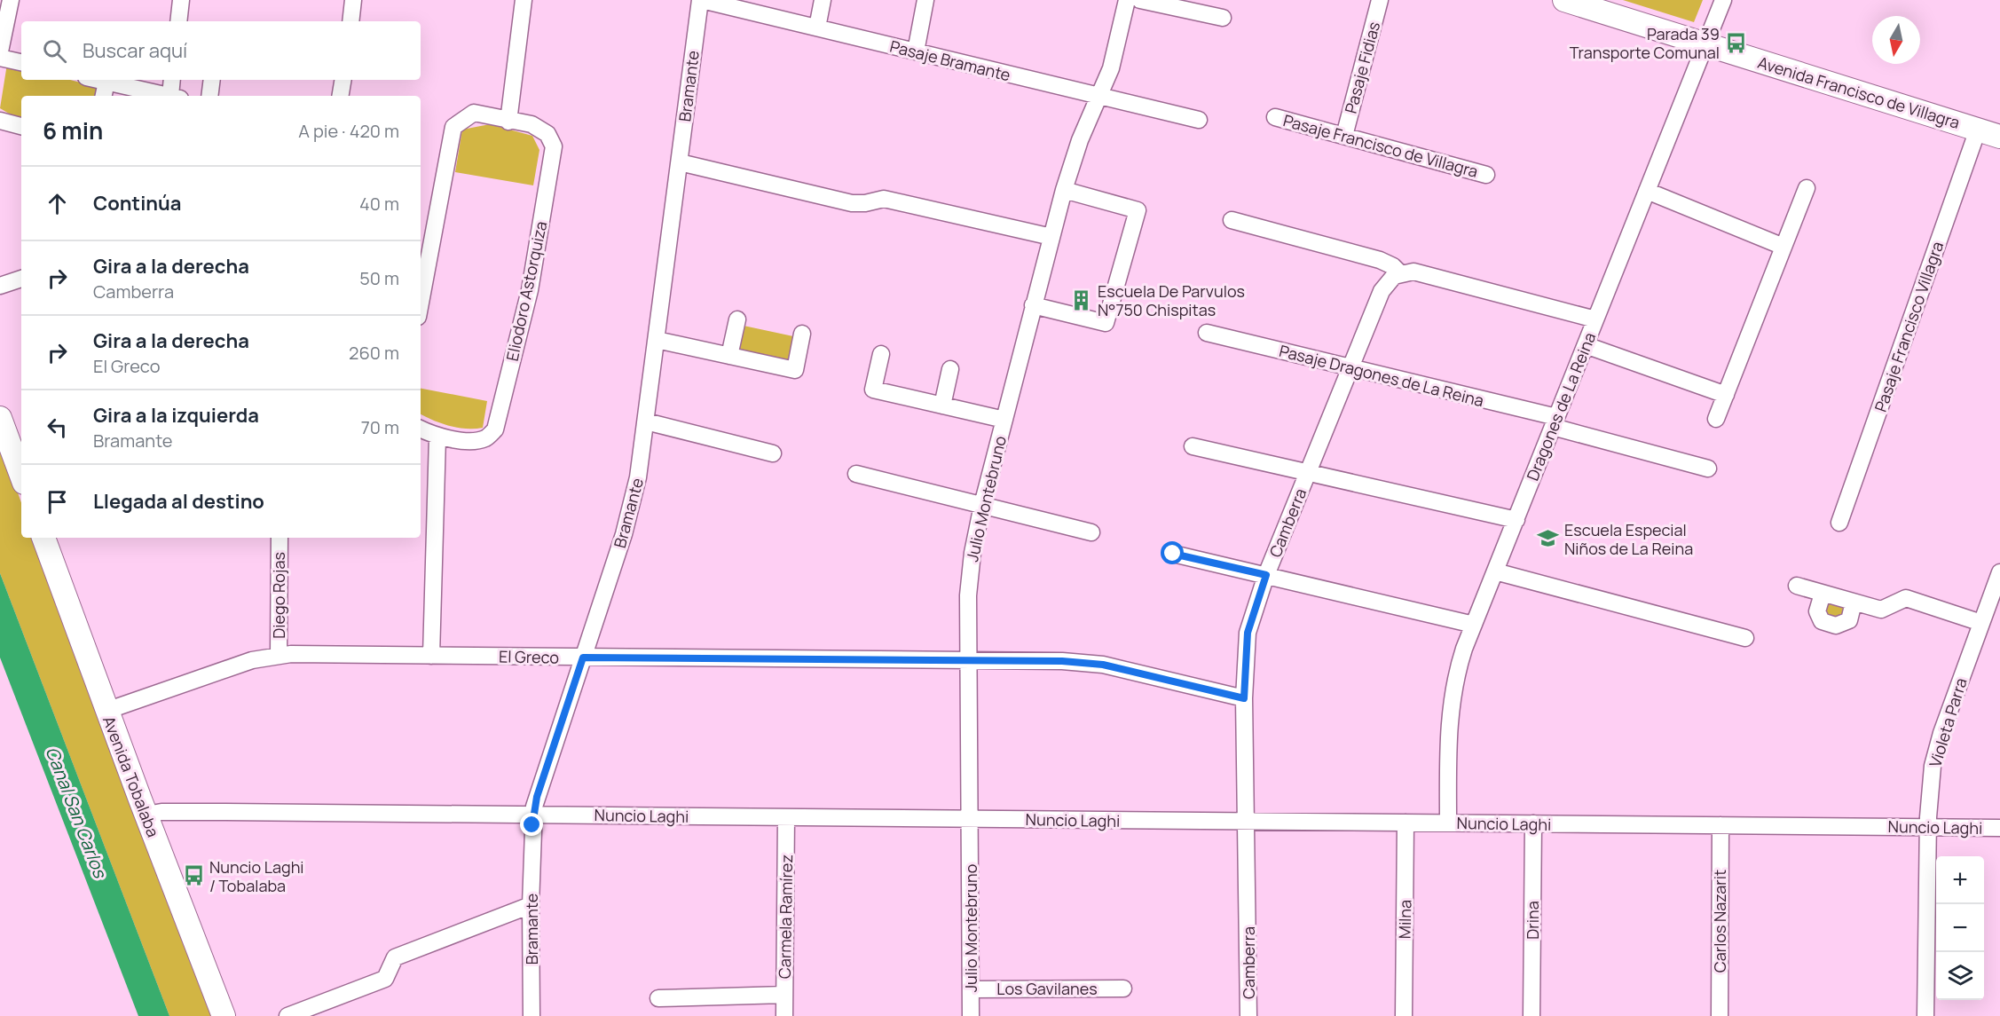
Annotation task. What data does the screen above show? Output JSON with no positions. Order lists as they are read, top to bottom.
{
  "streets": {
    "main road": ["Avenida Francisco de Villagra", "Avenida Tobalaba"],
    "street": [
      "Pasaje Bramante",
      "Pasaje Fidias",
      "Bramante",
      "Pasaje Francisco de Villagra",
      "Eliodoro Astorquiza",
      "Pasaje Francisco Villagra",
      "Pasaje Dragones de La Reina",
      "Dragones de La Reina",
      "Julio Montebruno",
      "Camberra",
      "Diego Rojas",
      "El Greco",
      "Violeta Parra",
      "Nuncio Laghi",
      "Carmela Ramírez",
      "Milna",
      "Drina",
      "Carlos Nazarit",
      "Los Gavilanes"
    ]
  },
  "crossings": [
    ["Pasaje Bramante", "Bramante"],
    ["Pasaje Bramante", "Julio Montebruno"],
    ["Pasaje Fidias", "Pasaje Francisco de Villagra"],
    ["Bramante", "El Greco"],
    ["Bramante", "Nuncio Laghi"],
    ["Avenida Francisco de Villagra", "Pasaje Francisco Villagra"],
    ["Avenida Francisco de Villagra", "Dragones de La Reina"],
    ["Pasaje Dragones de La Reina", "Dragones de La Reina"],
    ["Pasaje Dragones de La Reina", "Camberra"],
    ["Dragones de La Reina", "Nuncio Laghi"],
    ["Julio Montebruno", "El Greco"],
    ["Julio Montebruno", "Nuncio Laghi"],
    ["Julio Montebruno", "Los Gavilanes"],
    ["Camberra", "El Greco"],
    ["Camberra", "Nuncio Laghi"],
    ["Diego Rojas", "El Greco"],
    ["El Greco", "Avenida Tobalaba"],
    ["Violeta Parra", "Nuncio Laghi"],
    ["Avenida Tobalaba", "Nuncio Laghi"],
    ["Nuncio Laghi", "Carmela Ramírez"],
    ["Nuncio Laghi", "Milna"],
    ["Nuncio Laghi", "Drina"],
    ["Nuncio Laghi", "Carlos Nazarit"]
  ],
  "water": ["Canal San Carlos"],
  "places": {
    "bus stop": ["Parada 39 Transporte Comunal", "Nuncio Laghi / Tobalaba"],
    "building": ["Escuela De Parvulos N°750 Chispitas"],
    "school or university": ["Escuela Especial Niños de La Reina"]
  },
  "north": "bottom",
  "page": {
    "search": "Buscar aquí",
    "heading": ["6 min", "A pie · 420 m"],
    "list": [
      ["Continúa", "40 m"],
      ["Gira a la derecha", "Camberra", "50 m"],
      ["Gira a la derecha", "El Greco", "260 m"],
      ["Gira a la izquierda", "Bramante", "70 m"],
      "Llegada al destino"
    ],
    "map_buttons": ["+", "−"]
  }
}
